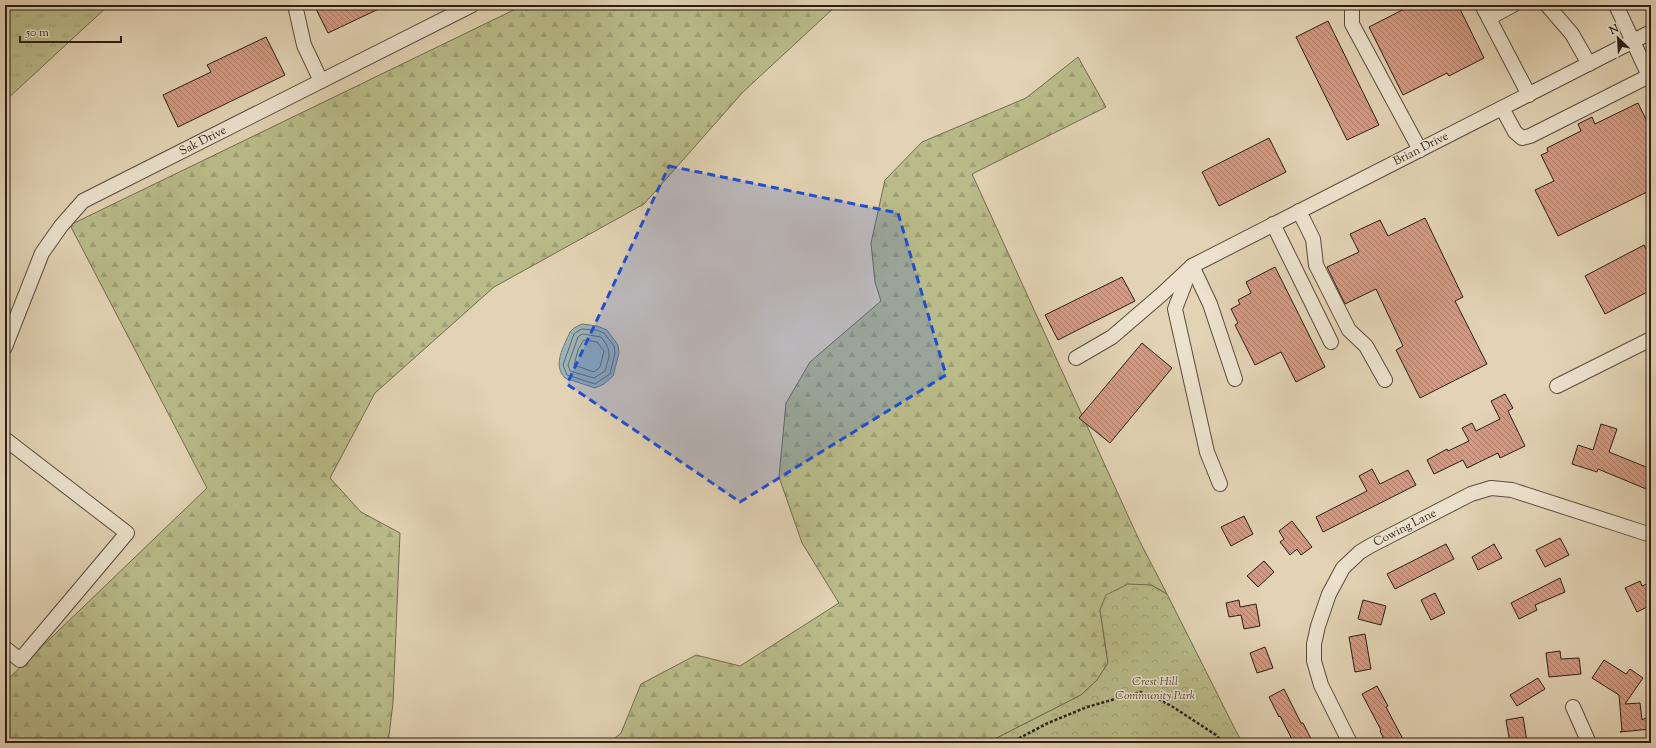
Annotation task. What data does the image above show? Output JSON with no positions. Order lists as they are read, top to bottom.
{
  "streets": {
    "street": ["Sak Drive", "Brian Drive", "Cowing Lane"]
  },
  "parks": ["Crest Hill Community Park"],
  "scale_bar": "50 m",
  "north": "top left"
}
